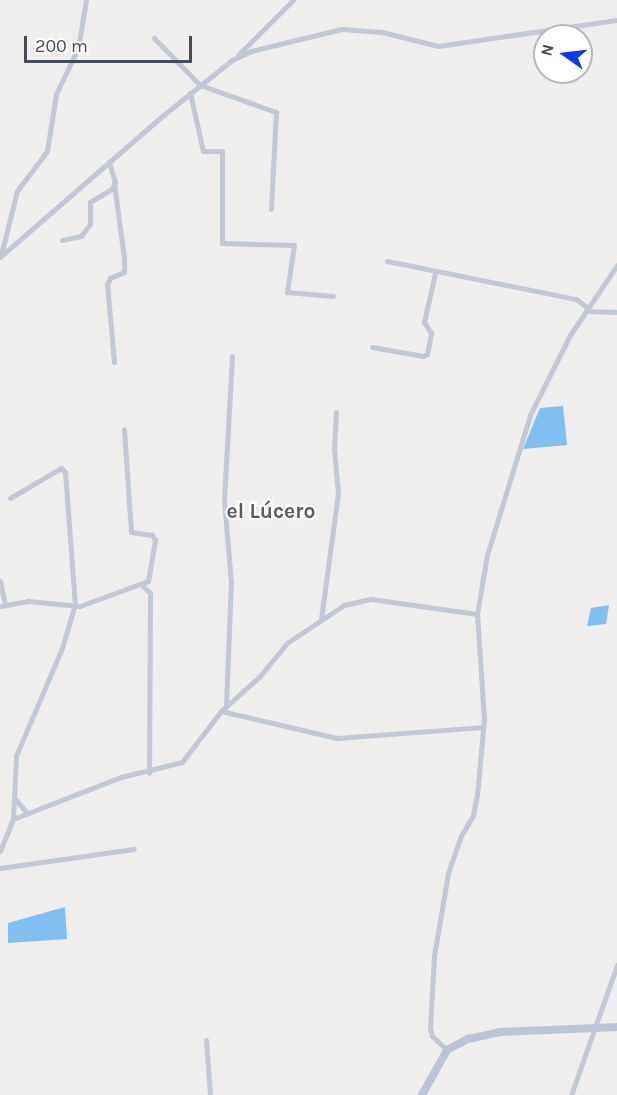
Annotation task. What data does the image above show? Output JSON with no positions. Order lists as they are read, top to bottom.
{
  "districts": ["el Lúcero"],
  "scale_bar": "200 m",
  "north": "left"
}
